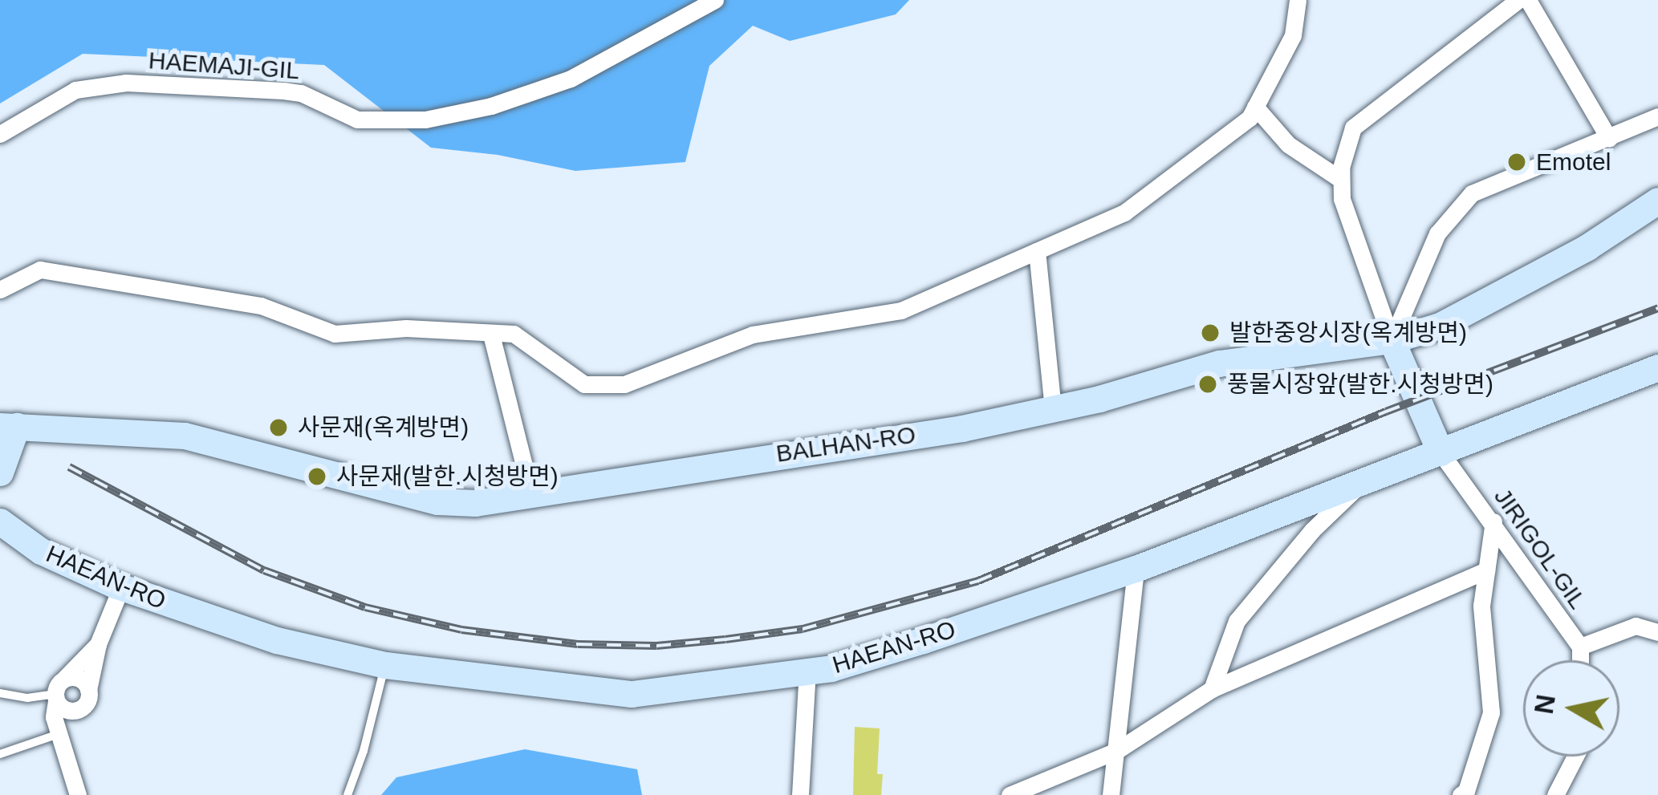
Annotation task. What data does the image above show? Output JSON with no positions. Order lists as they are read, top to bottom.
{
  "streets": {
    "street": [
      "HAEMAJI-GIL",
      "BALHAN-RO",
      "JIRIGOL-GIL",
      "HAEAN-RO"
    ]
  },
  "crossings": [
    ["JIRIGOL-GIL", "HAEAN-RO"]
  ],
  "places": [
    "Emotel",
    "발한중앙시장(옥계방면)",
    "풍물시장앞(발한.시청방면)",
    "사문재(옥계방면)",
    "사문재(발한.시청방면)"
  ],
  "north": "left"
}
